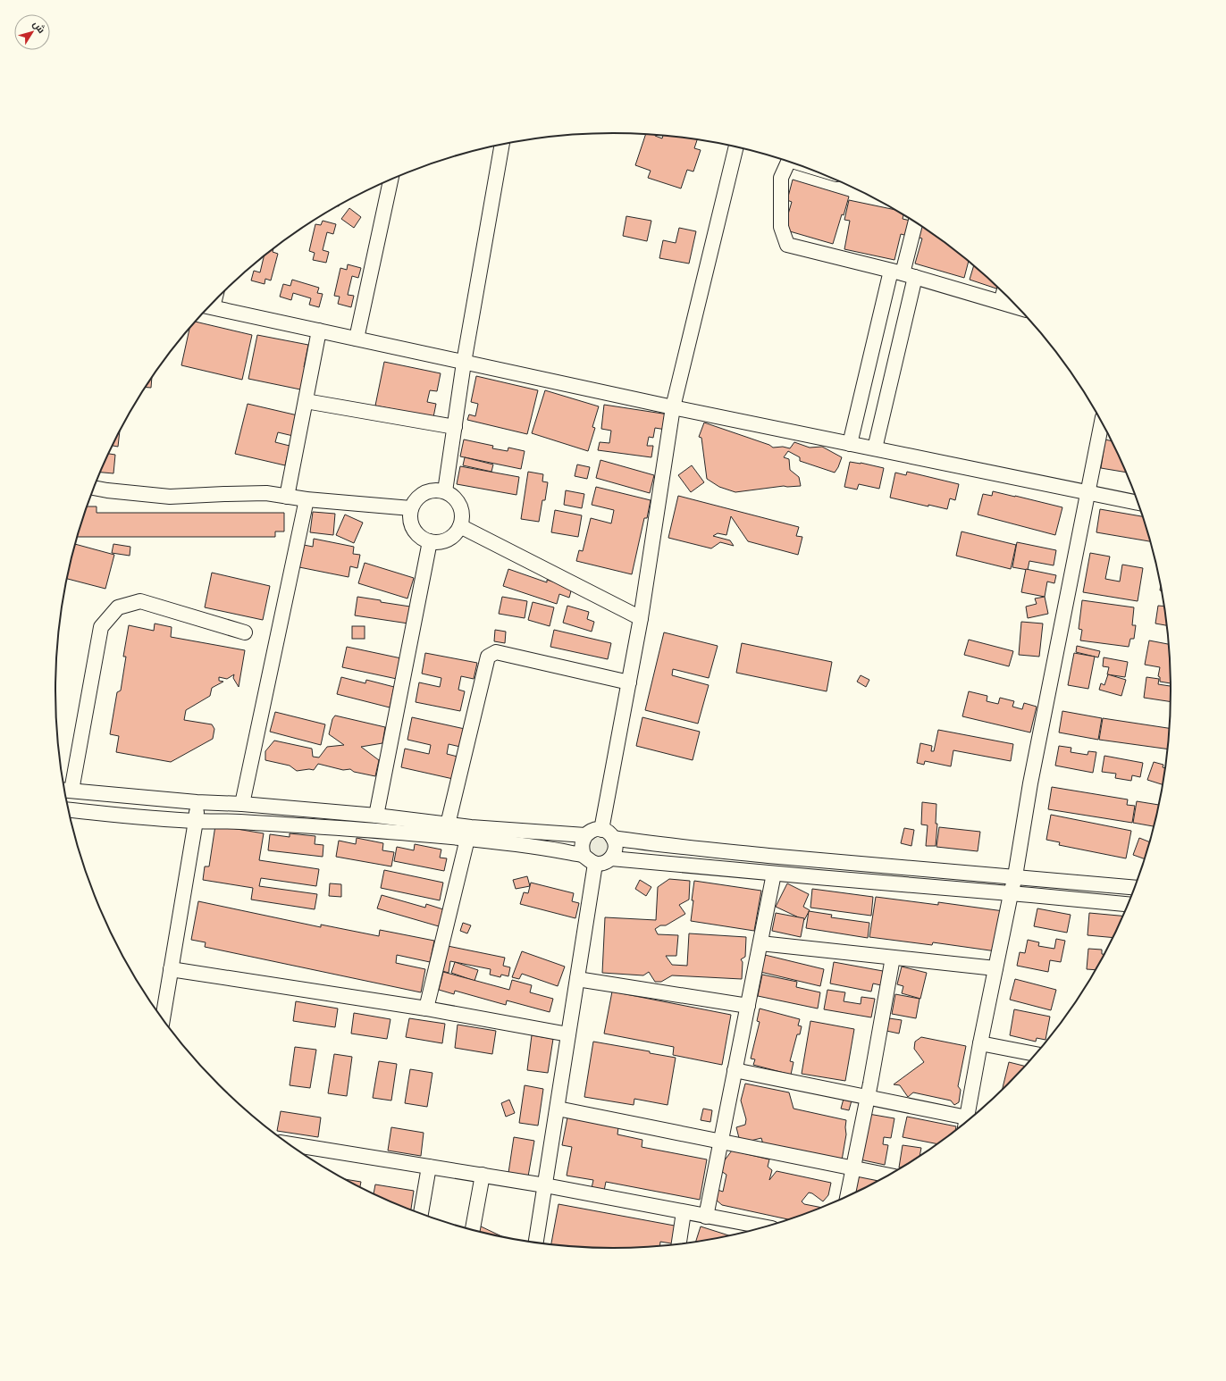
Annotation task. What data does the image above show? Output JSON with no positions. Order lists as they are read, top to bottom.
{
  "north": "top right"
}
